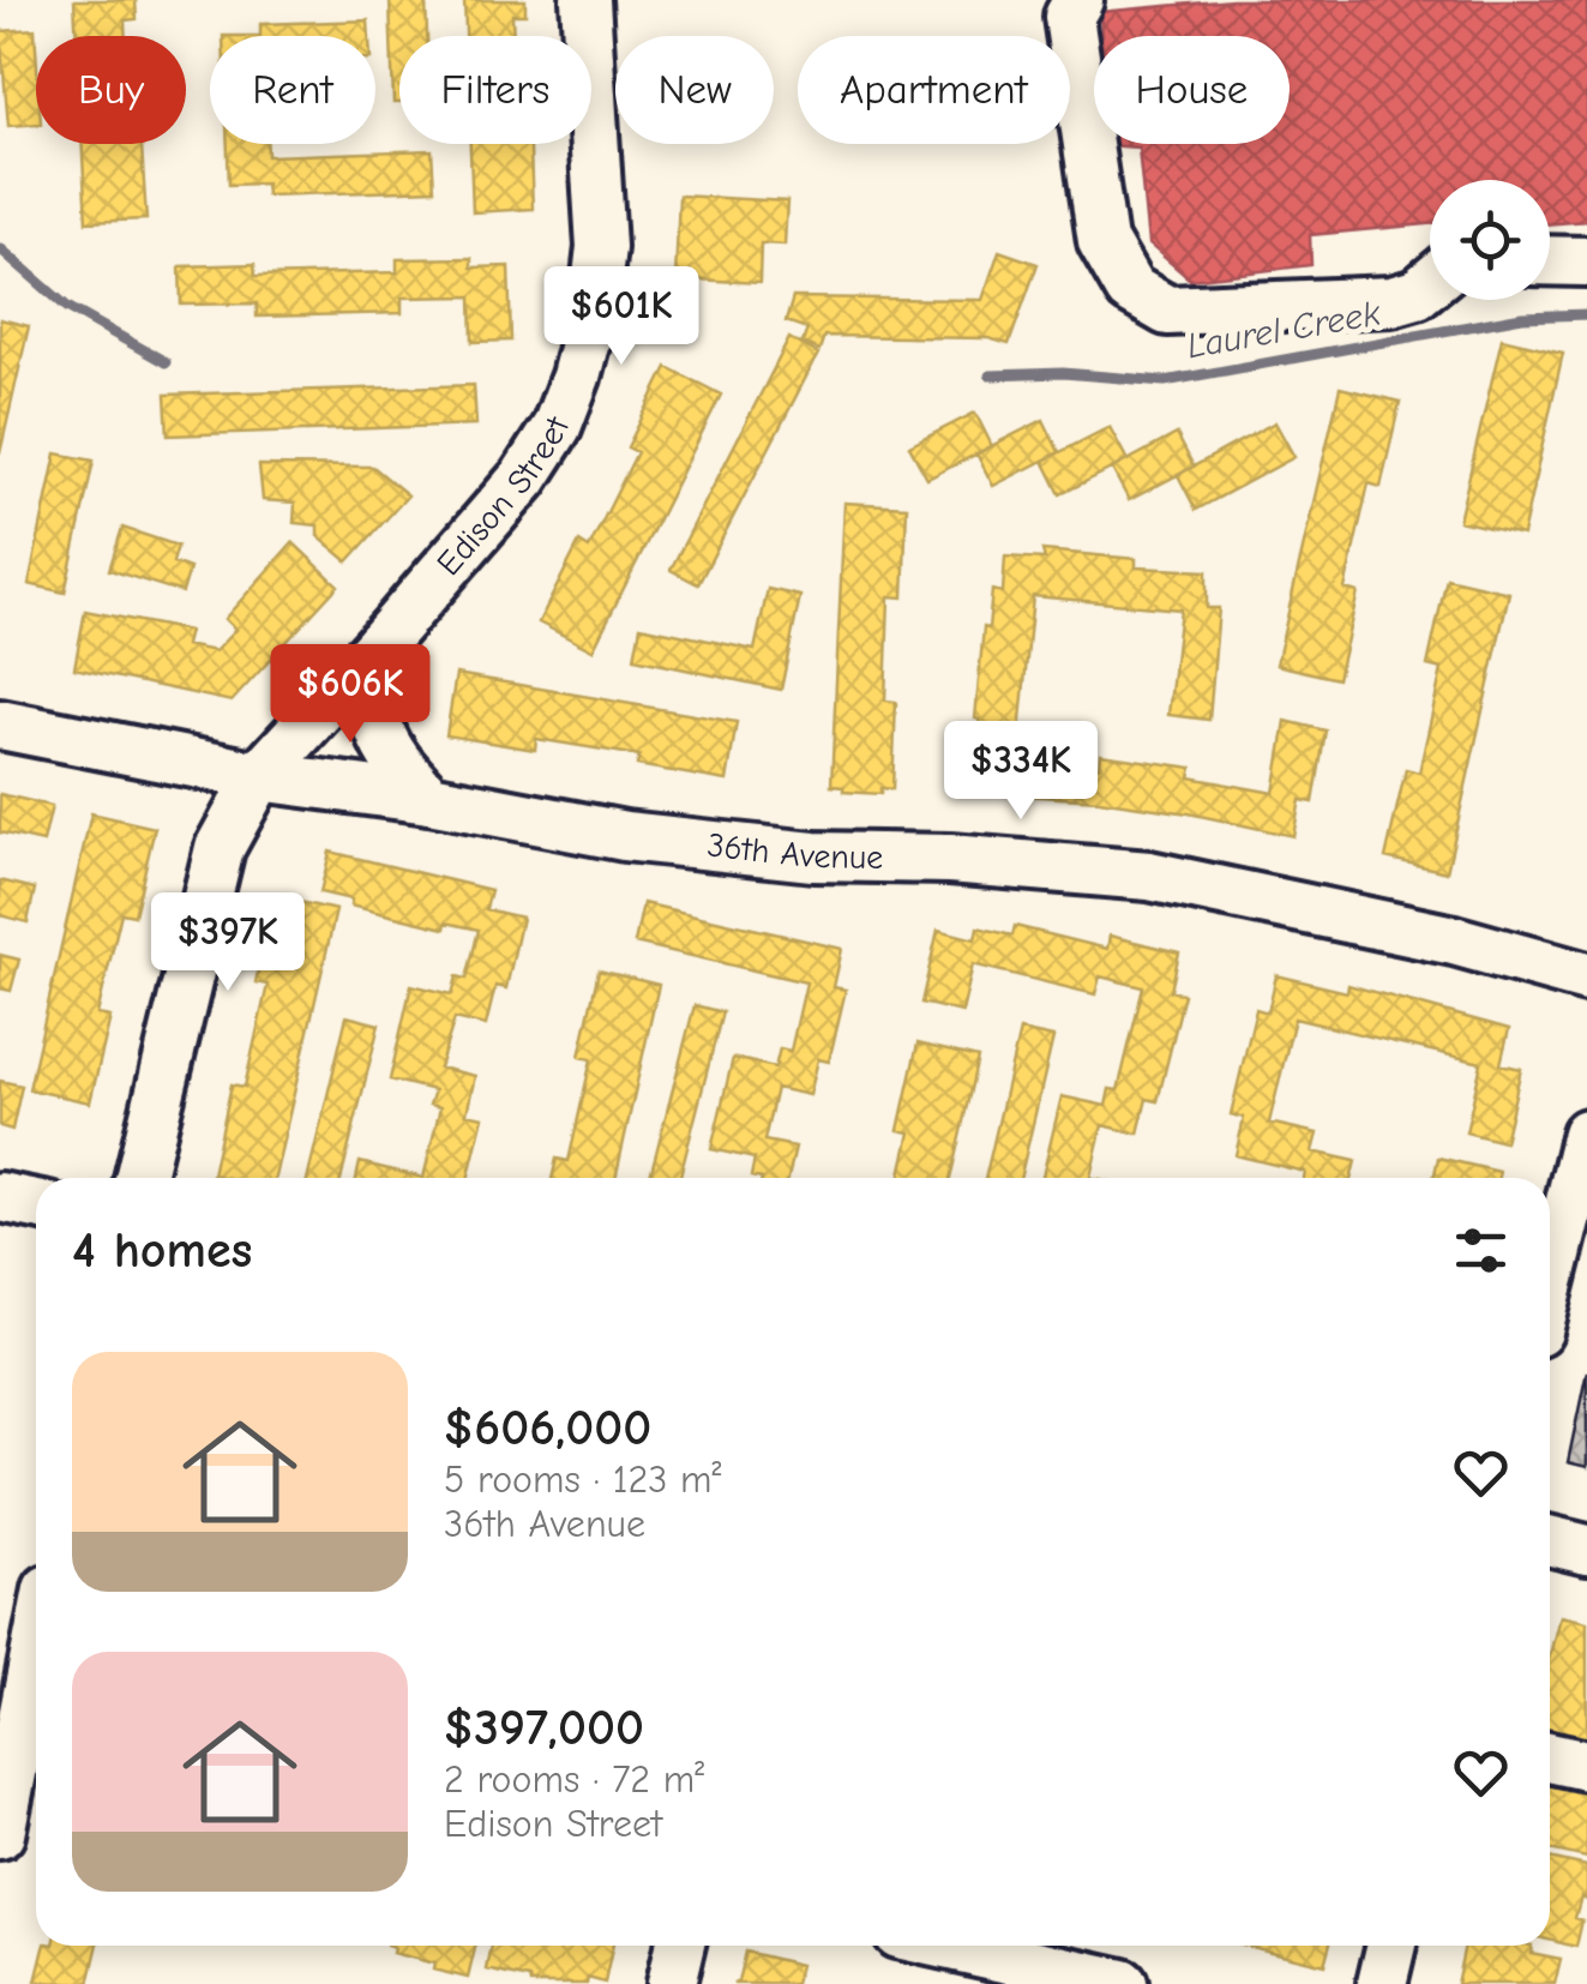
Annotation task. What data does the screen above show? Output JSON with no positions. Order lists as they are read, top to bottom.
{
  "streets": {
    "street": ["Edison Street", "36th Avenue"]
  },
  "crossings": [
    ["Edison Street", "36th Avenue"]
  ],
  "water": ["Laurel Creek"],
  "page": {
    "chip": [
      "Buy",
      "Rent",
      "Filters",
      "New",
      "Apartment",
      "House"
    ],
    "price": [
      "$601K",
      "$606K",
      "$334K",
      "$397K"
    ],
    "heading": "4 homes",
    "list": [
      {
        "name": "$606,000",
        "note": "5 rooms · 123 m² · 36th Avenue"
      },
      {
        "name": "$397,000",
        "note": "2 rooms · 72 m² · Edison Street"
      }
    ]
  }
}
